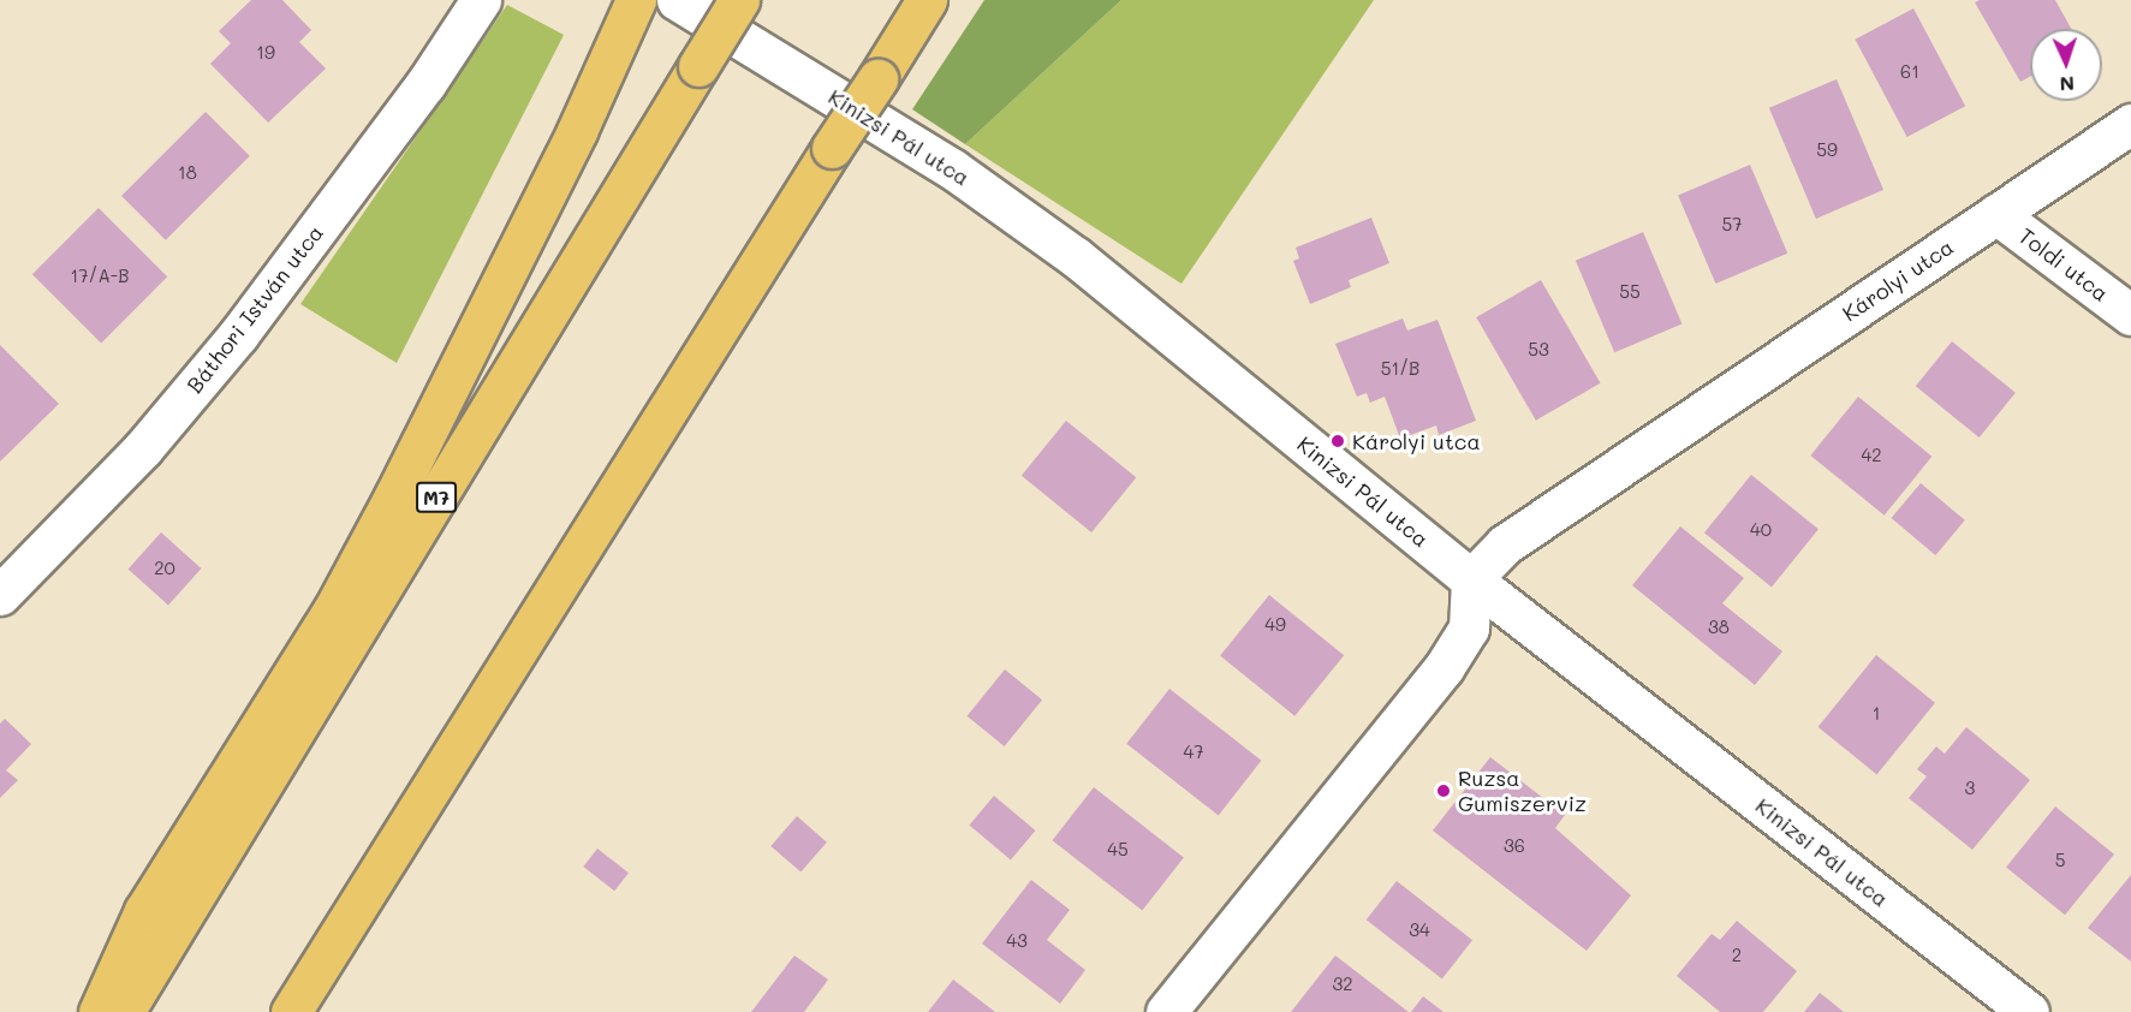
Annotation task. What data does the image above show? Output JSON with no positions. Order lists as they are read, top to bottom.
{
  "streets": {
    "highway": ["M7"],
    "street": [
      "Kinizsi Pál utca",
      "Toldi utca",
      "Károlyi utca",
      "Báthori István utca"
    ]
  },
  "crossings": [
    ["Kinizsi Pál utca", "Károlyi utca"],
    ["Toldi utca", "Károlyi utca"]
  ],
  "places": ["Károlyi utca", "Ruzsa Gumiszerviz"],
  "house_numbers": [
    "19",
    "61",
    "59",
    "18",
    "57",
    "17/A-B",
    "55",
    "53",
    "51/B",
    "42",
    "40",
    "20",
    "49",
    "38",
    "1",
    "47",
    "3",
    "36",
    "45",
    "5",
    "34",
    "43",
    "2",
    "32"
  ],
  "north": "bottom"
}
